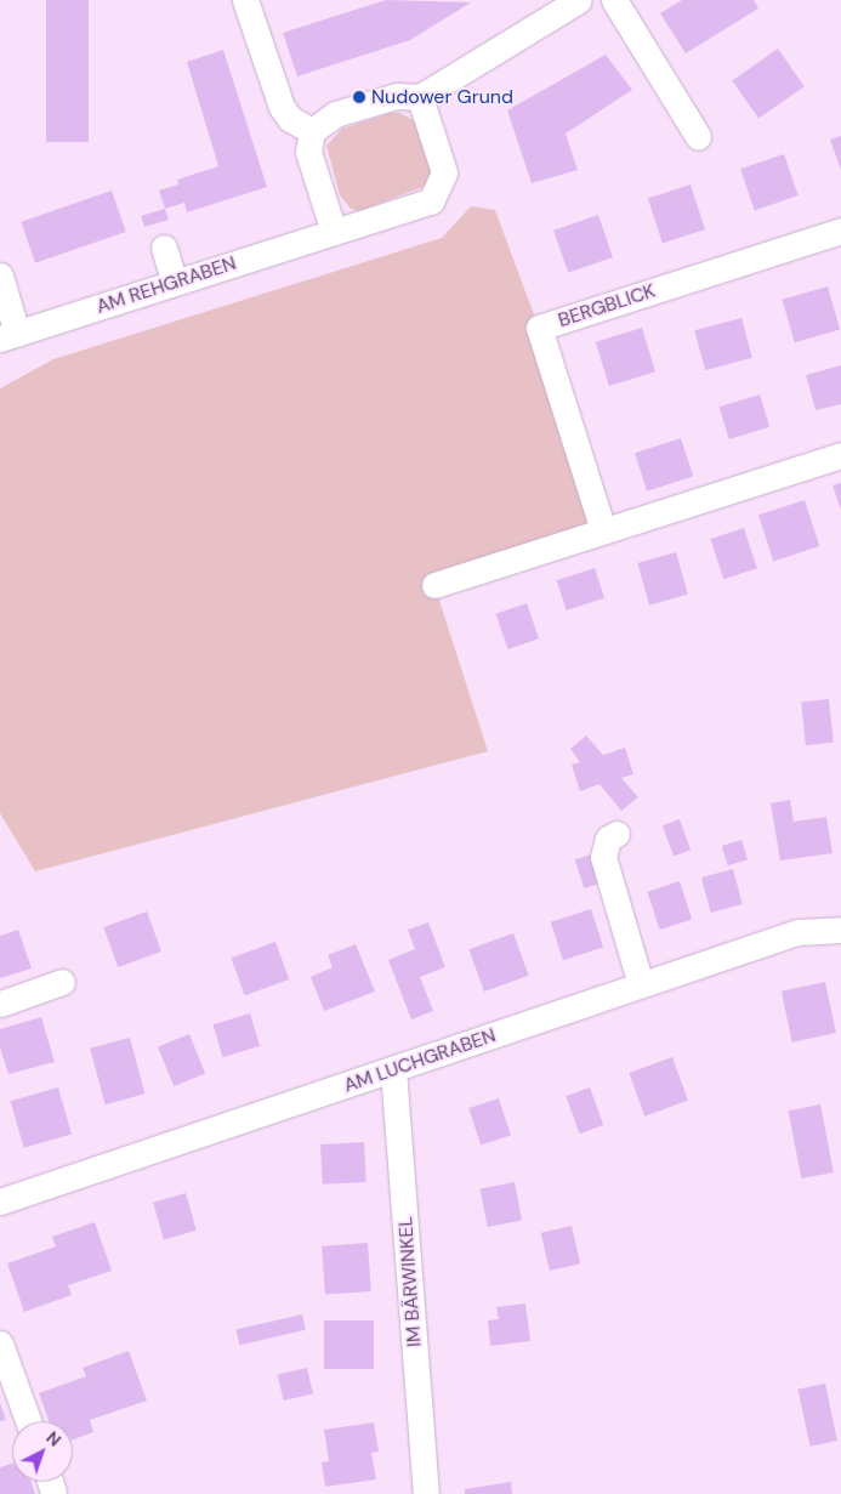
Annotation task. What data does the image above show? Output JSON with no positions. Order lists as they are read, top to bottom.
{
  "streets": {
    "street": [
      "AM REHGRABEN",
      "BERGBLICK",
      "AM LUCHGRABEN",
      "IM BÄRWINKEL"
    ]
  },
  "crossings": [
    ["AM LUCHGRABEN", "IM BÄRWINKEL"]
  ],
  "places": ["Nudower Grund"],
  "north": "top right"
}
